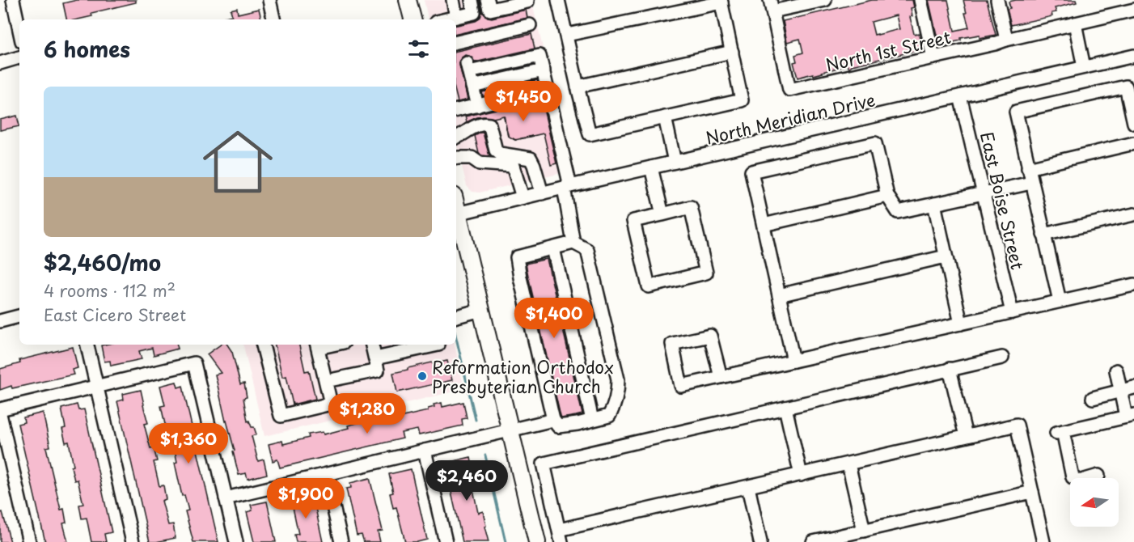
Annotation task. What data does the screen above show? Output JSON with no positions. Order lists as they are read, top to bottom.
{
  "streets": {
    "street": ["North 1st Street", "North Meridian Drive", "East Boise Street"]
  },
  "crossings": [
    ["North Meridian Drive", "East Boise Street"]
  ],
  "places": ["Reformation Orthodox Presbyterian Church"],
  "north": "left",
  "page": {
    "heading": "6 homes",
    "list": [
      {
        "name": "$2,460/mo",
        "note": "4 rooms · 112 m² · East Cicero Street"
      }
    ],
    "price": [
      "$1,450",
      "$1,400",
      "$1,280",
      "$1,360",
      "$2,460",
      "$1,900"
    ]
  }
}
